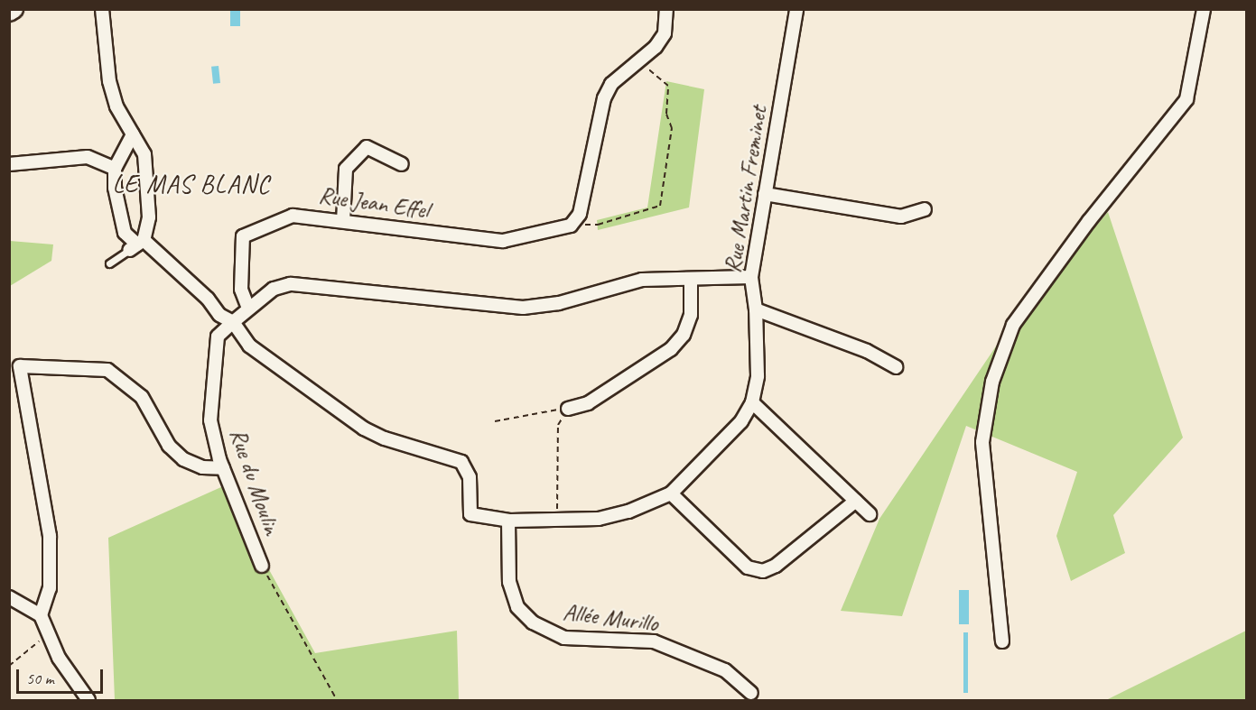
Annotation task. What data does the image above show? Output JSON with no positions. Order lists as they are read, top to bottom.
{
  "streets": {
    "street": [
      "Rue Martin Freminet",
      "Rue Jean Effel",
      "Rue du Moulin",
      "Allée Murillo"
    ]
  },
  "crossings": [
    ["Rue Martin Freminet", "Rue du Moulin"],
    ["Rue Martin Freminet", "Allée Murillo"],
    ["Rue Jean Effel", "Rue du Moulin"]
  ],
  "districts": ["LE MAS BLANC"],
  "scale_bar": "50 m"
}
